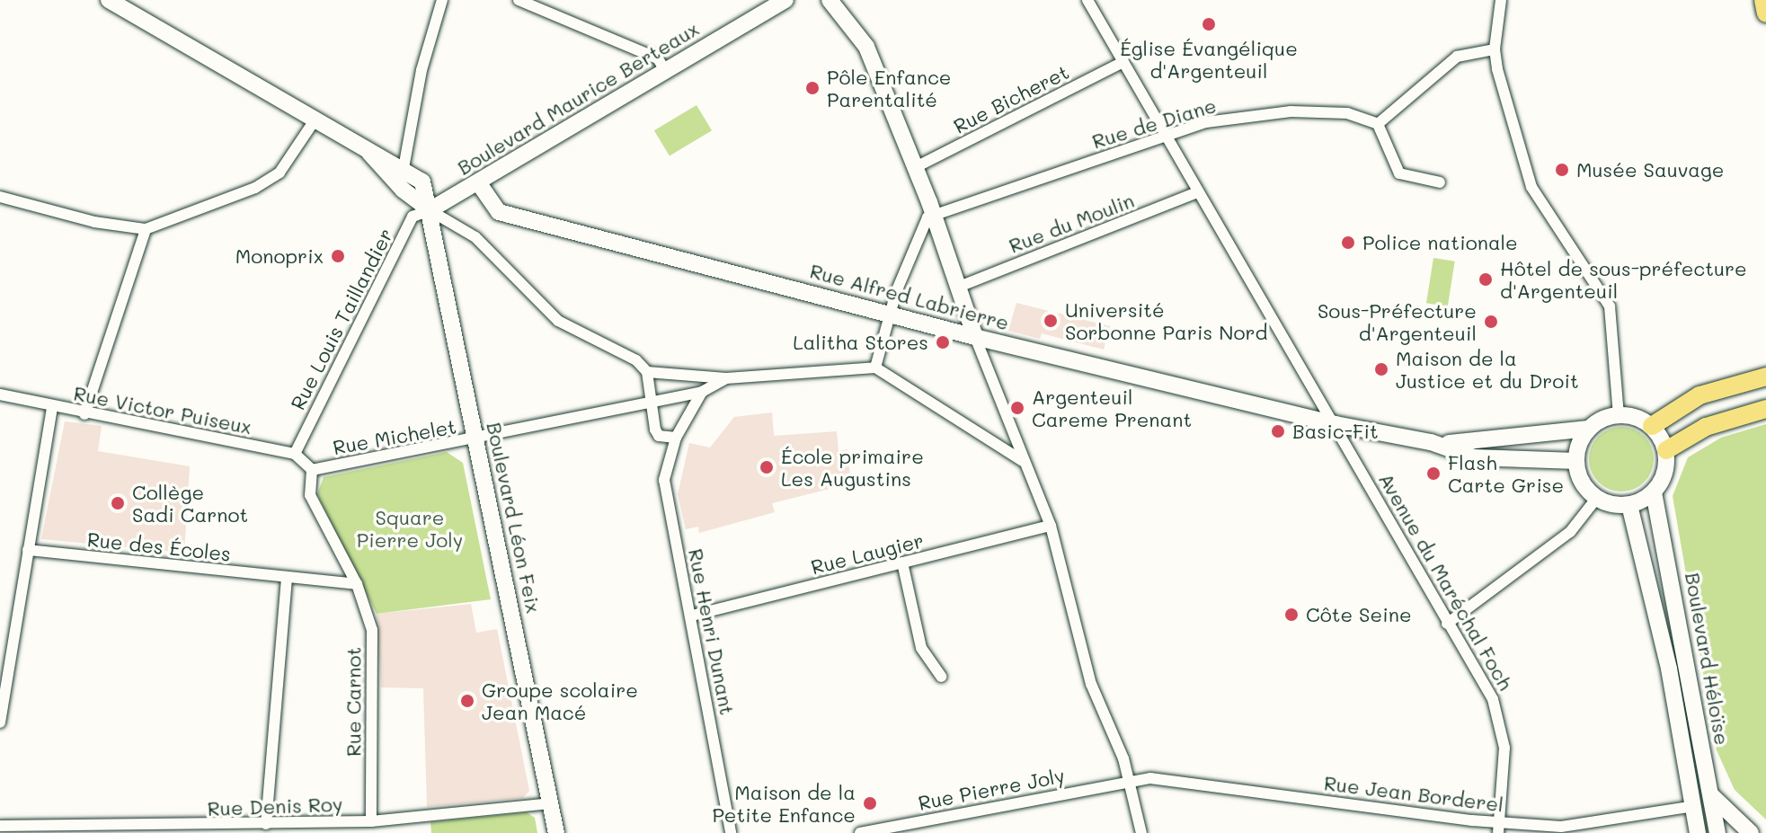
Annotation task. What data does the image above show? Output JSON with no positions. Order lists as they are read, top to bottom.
{
  "streets": {
    "main road": [
      "Boulevard Maurice Berteaux",
      "Rue Alfred Labrierre",
      "Boulevard Léon Feix",
      "Boulevard Héloïse"
    ],
    "street": [
      "Rue Bicheret",
      "Rue de Diane",
      "Rue du Moulin",
      "Rue Louis Taillandier",
      "Rue Victor Puiseux",
      "Rue Michelet",
      "Rue des Écoles",
      "Rue Laugier",
      "Avenue du Maréchal Foch",
      "Rue Henri Dunant",
      "Rue Carnot",
      "Rue Pierre Joly",
      "Rue Jean Borderel",
      "Rue Denis Roy"
    ]
  },
  "crossings": [
    ["Boulevard Maurice Berteaux", "Rue Alfred Labrierre"],
    ["Boulevard Maurice Berteaux", "Rue Louis Taillandier"],
    ["Boulevard Maurice Berteaux", "Boulevard Léon Feix"],
    ["Rue Bicheret", "Avenue du Maréchal Foch"],
    ["Rue de Diane", "Avenue du Maréchal Foch"],
    ["Rue du Moulin", "Avenue du Maréchal Foch"],
    ["Rue Alfred Labrierre", "Avenue du Maréchal Foch"],
    ["Rue Alfred Labrierre", "Boulevard Héloïse"],
    ["Rue Louis Taillandier", "Rue Victor Puiseux"],
    ["Rue Louis Taillandier", "Boulevard Léon Feix"],
    ["Rue Michelet", "Boulevard Léon Feix"],
    ["Rue Michelet", "Rue Henri Dunant"],
    ["Rue Michelet", "Rue Carnot"],
    ["Boulevard Léon Feix", "Rue Denis Roy"],
    ["Rue des Écoles", "Rue Carnot"],
    ["Rue Laugier", "Rue Henri Dunant"],
    ["Avenue du Maréchal Foch", "Rue Jean Borderel"],
    ["Boulevard Héloïse", "Rue Jean Borderel"],
    ["Rue Carnot", "Rue Denis Roy"],
    ["Rue Pierre Joly", "Rue Jean Borderel"]
  ],
  "parks": ["Square Pierre Joly"],
  "places": [
    "Église Évangélique d'Argenteuil",
    "Pôle Enfance Parentalité",
    "Musée Sauvage",
    "Police nationale",
    "Monoprix",
    "Hôtel de sous-préfecture d'Argenteuil",
    "Université Sorbonne Paris Nord",
    "Sous-Préfecture d'Argenteuil",
    "Lalitha Stores",
    "Maison de la Justice et du Droit",
    "Argenteuil Careme Prenant",
    "Basic-Fit",
    "École primaire Les Augustins",
    "Flash Carte Grise",
    "Collège Sadi Carnot",
    "Côte Seine",
    "Groupe scolaire Jean Macé",
    "Maison de la Petite Enfance"
  ]
}
